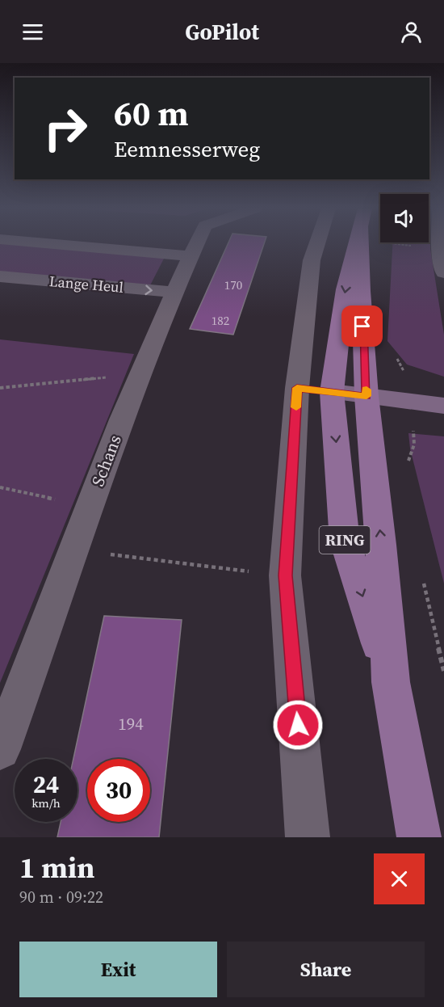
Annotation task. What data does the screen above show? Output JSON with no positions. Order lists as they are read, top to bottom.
{
  "streets": {
    "main road": ["RING"],
    "street": ["Lange Heul", "Schans"]
  },
  "crossings": [
    ["Lange Heul", "Schans"]
  ],
  "house_numbers": ["170", "182", "194"],
  "page": {
    "header": "GoPilot",
    "turn": ["60 m", "Eemnesserweg"],
    "speed": "24 km/h",
    "limit": "30",
    "heading": ["1 min", "90 m · 09:22"],
    "buttons": ["Exit", "Share"]
  }
}
